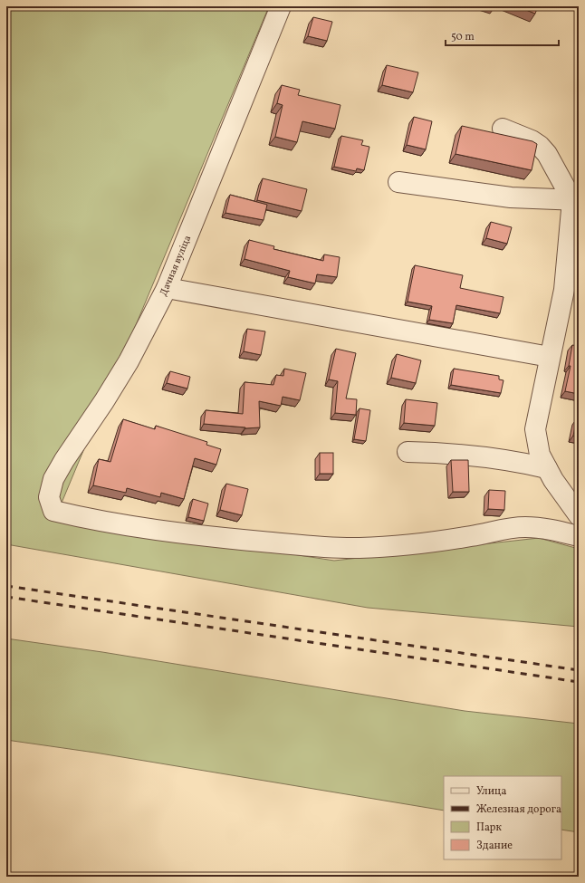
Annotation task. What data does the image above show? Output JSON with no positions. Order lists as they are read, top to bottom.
{
  "streets": {
    "street": ["Дачная вуліца"]
  },
  "legend": [
    "Улица",
    "Железная дорога",
    "Парк",
    "Здание"
  ],
  "scale_bar": "50 m"
}
